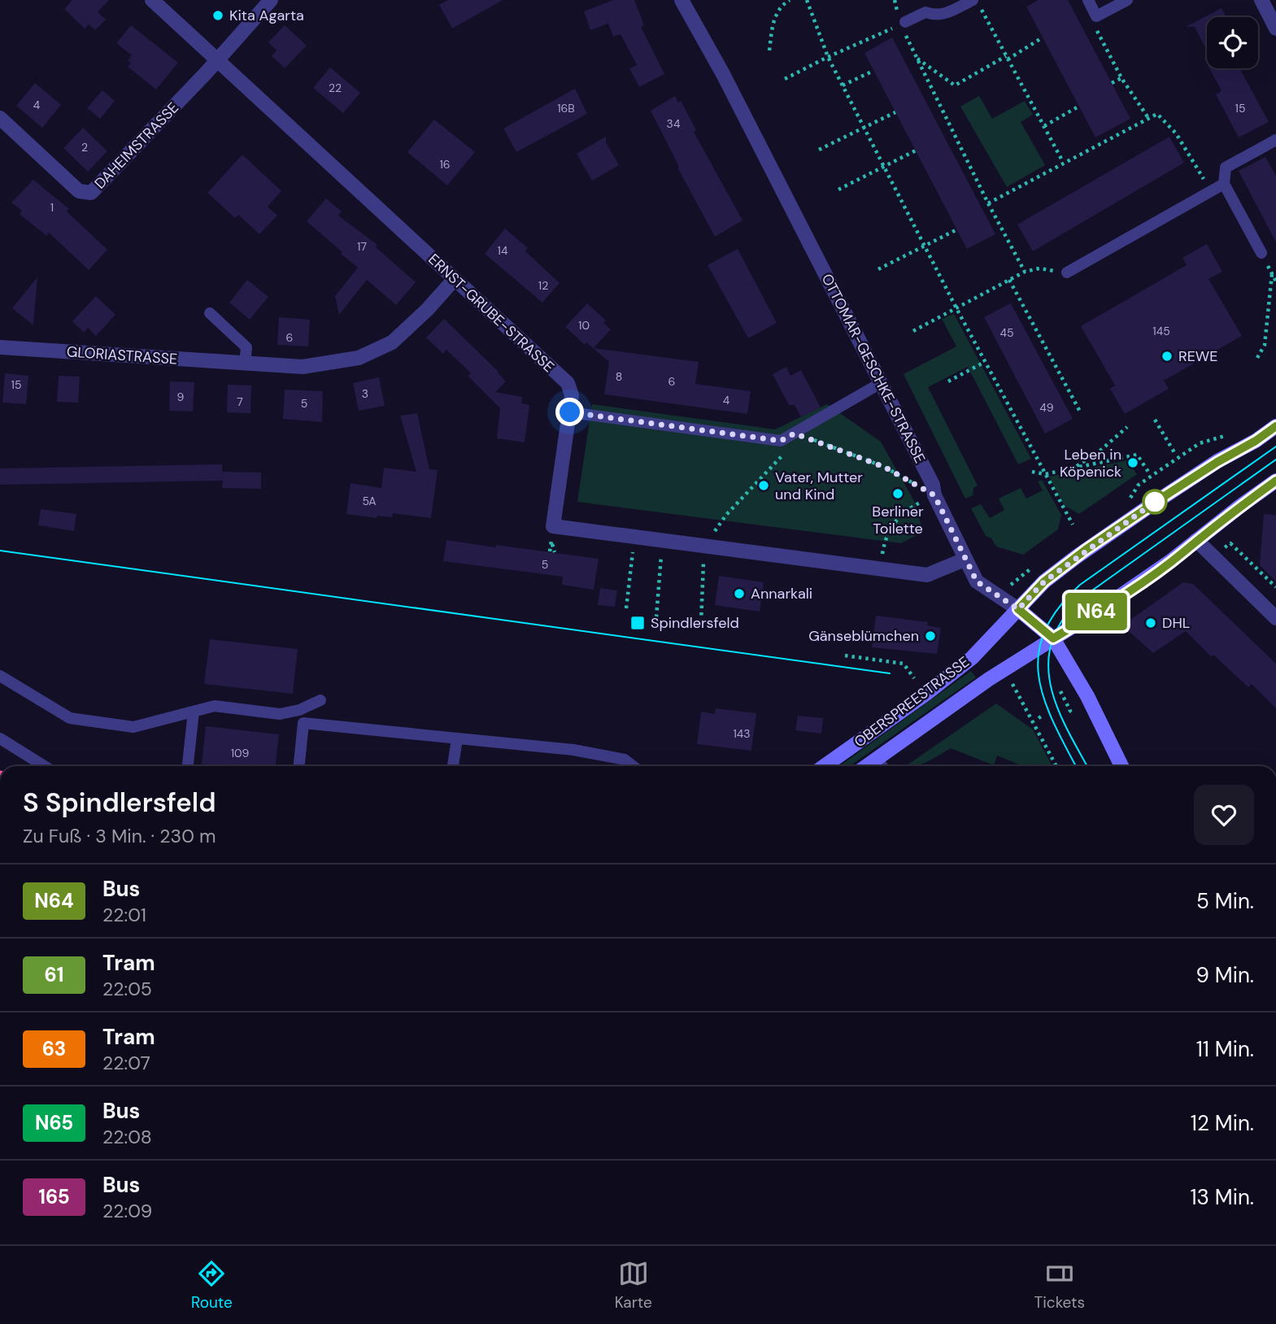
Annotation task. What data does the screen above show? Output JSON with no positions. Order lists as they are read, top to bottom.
{
  "streets": {
    "main road": ["OTTOMAR-GESCHKE-STRASSE", "OBERSPREESTRASSE"],
    "street": ["DAHEIMSTRASSE", "ERNST-GRUBE-STRASSE", "GLORIASTRASSE"]
  },
  "crossings": [
    ["DAHEIMSTRASSE", "ERNST-GRUBE-STRASSE"],
    ["ERNST-GRUBE-STRASSE", "GLORIASTRASSE"],
    ["ERNST-GRUBE-STRASSE", "OTTOMAR-GESCHKE-STRASSE"],
    ["OTTOMAR-GESCHKE-STRASSE", "OBERSPREESTRASSE"]
  ],
  "places": {
    "other": [
      "Kita Agarta",
      "REWE",
      "Leben in Köpenick",
      "Vater, Mutter und Kind",
      "Berliner Toilette",
      "Annarkali",
      "DHL",
      "Gänseblümchen"
    ],
    "transit": ["Spindlersfeld"]
  },
  "lines": ["bus line N64"],
  "house_numbers": [
    "22",
    "4",
    "16B",
    "15",
    "34",
    "2",
    "16",
    "1",
    "17",
    "14",
    "12",
    "10",
    "145",
    "45",
    "6",
    "8",
    "6",
    "15",
    "3",
    "9",
    "4",
    "7",
    "5",
    "49",
    "5A",
    "5",
    "143",
    "109"
  ],
  "page": {
    "on_map": "N64",
    "heading": ["S Spindlersfeld", "Zu Fuß · 3 Min. · 230 m"],
    "list": [
      {
        "mark": "N64",
        "name": "Bus",
        "note": "22:01",
        "value": "5 Min."
      },
      {
        "mark": "61",
        "name": "Tram",
        "note": "22:05",
        "value": "9 Min."
      },
      {
        "mark": "63",
        "name": "Tram",
        "note": "22:07",
        "value": "11 Min."
      },
      {
        "mark": "N65",
        "name": "Bus",
        "note": "22:08",
        "value": "12 Min."
      },
      {
        "mark": "165",
        "name": "Bus",
        "note": "22:09",
        "value": "13 Min."
      }
    ],
    "tabs": ["Route", "Karte", "Tickets"]
  }
}
